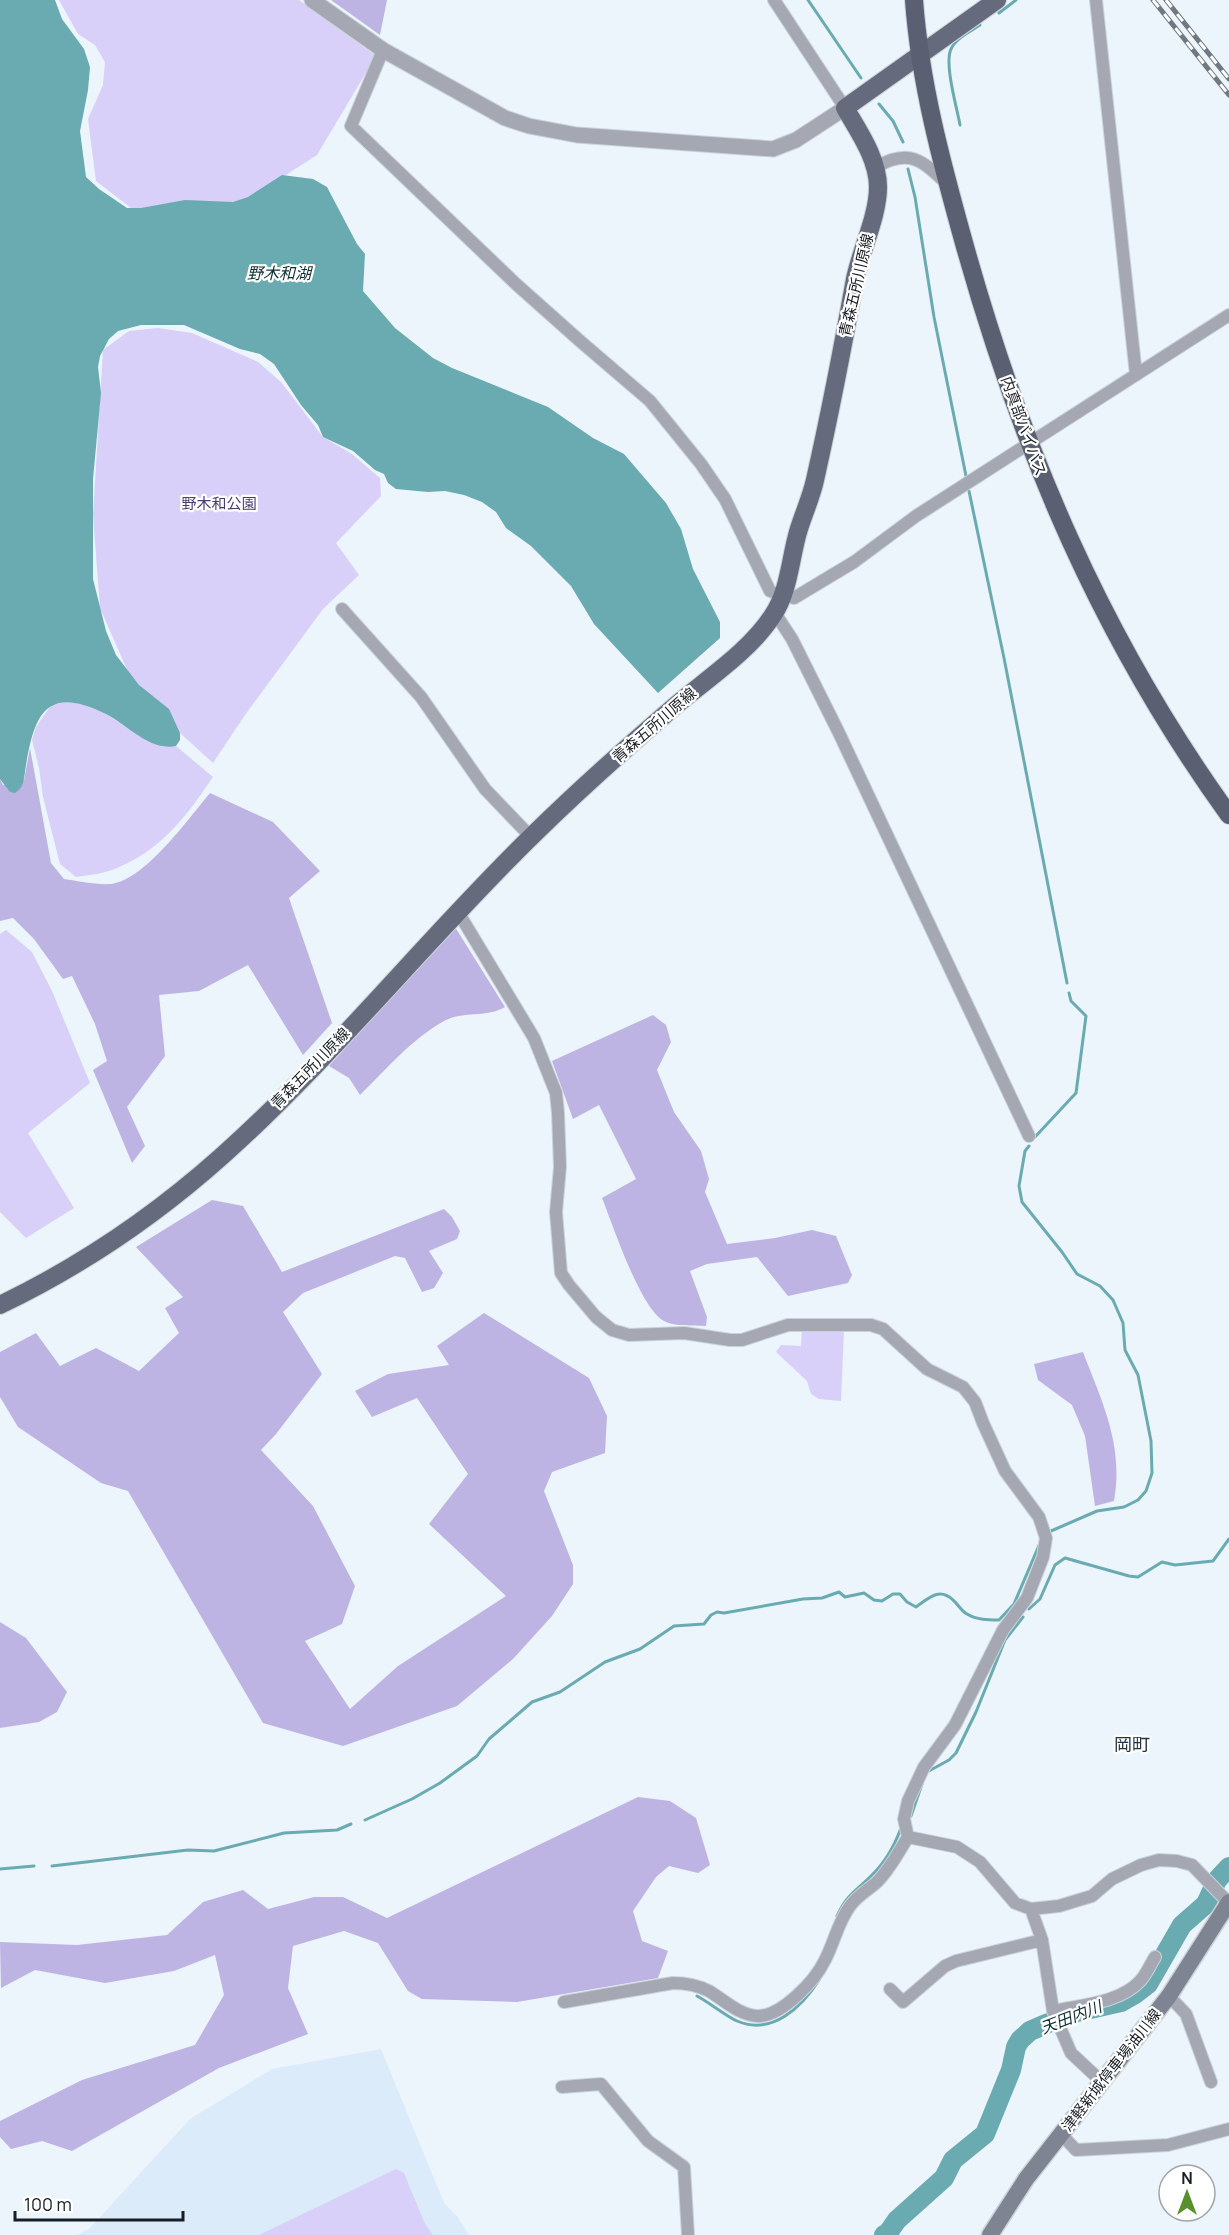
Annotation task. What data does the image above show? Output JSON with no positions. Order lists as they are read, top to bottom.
{
  "streets": {
    "highway": ["内真部バイパス"],
    "main road": ["青森五所川原線", "津軽新城停車場油川線"]
  },
  "districts": ["岡町"],
  "water": ["野木和湖", "天田内川"],
  "parks": ["野木和公園"],
  "scale_bar": "100 m",
  "north": "top"
}
